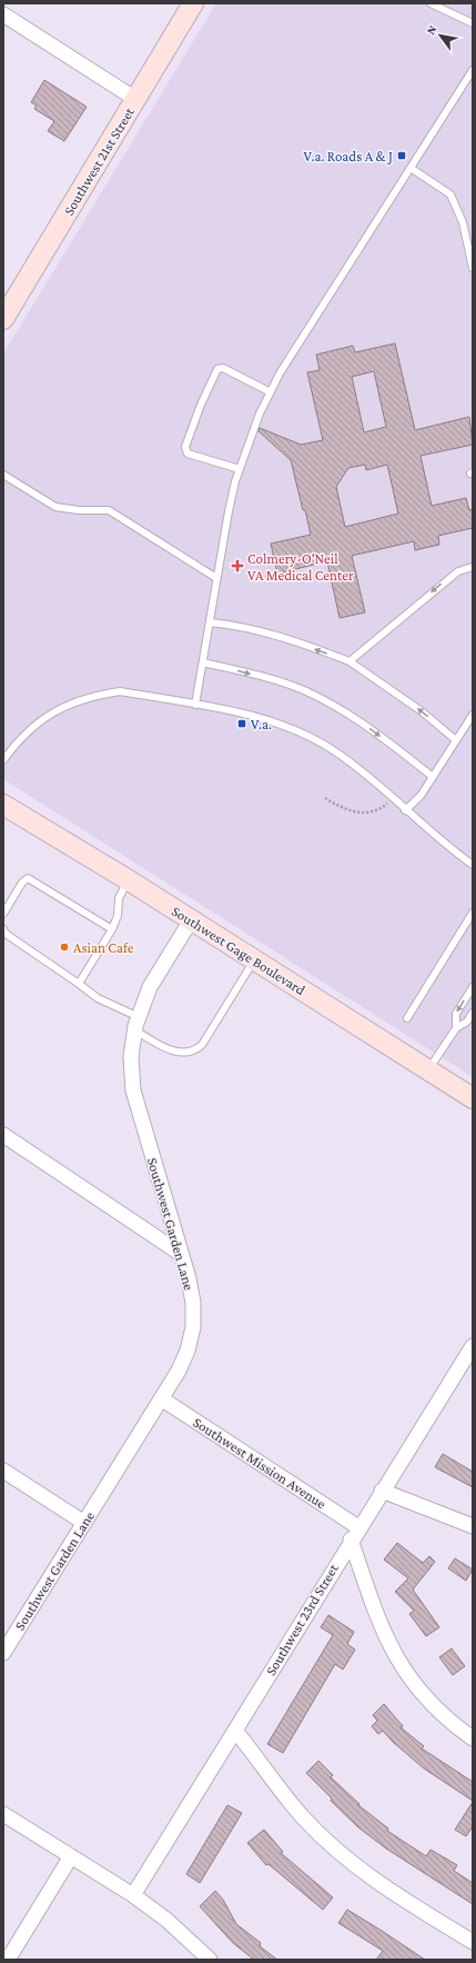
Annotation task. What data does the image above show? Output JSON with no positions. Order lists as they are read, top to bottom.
{
  "streets": {
    "main road": ["Southwest 21st Street", "Southwest Gage Boulevard"],
    "street": ["Southwest Garden Lane", "Southwest Mission Avenue", "Southwest 23rd Street"]
  },
  "crossings": [
    ["Southwest Gage Boulevard", "Southwest Garden Lane"],
    ["Southwest Garden Lane", "Southwest Mission Avenue"],
    ["Southwest Mission Avenue", "Southwest 23rd Street"]
  ],
  "places": {
    "transit": ["V.a. Roads A & J", "V.a."],
    "health": ["Colmery-O'Neil VA Medical Center"],
    "other": ["Asian Cafe"]
  },
  "north": "top left"
}
